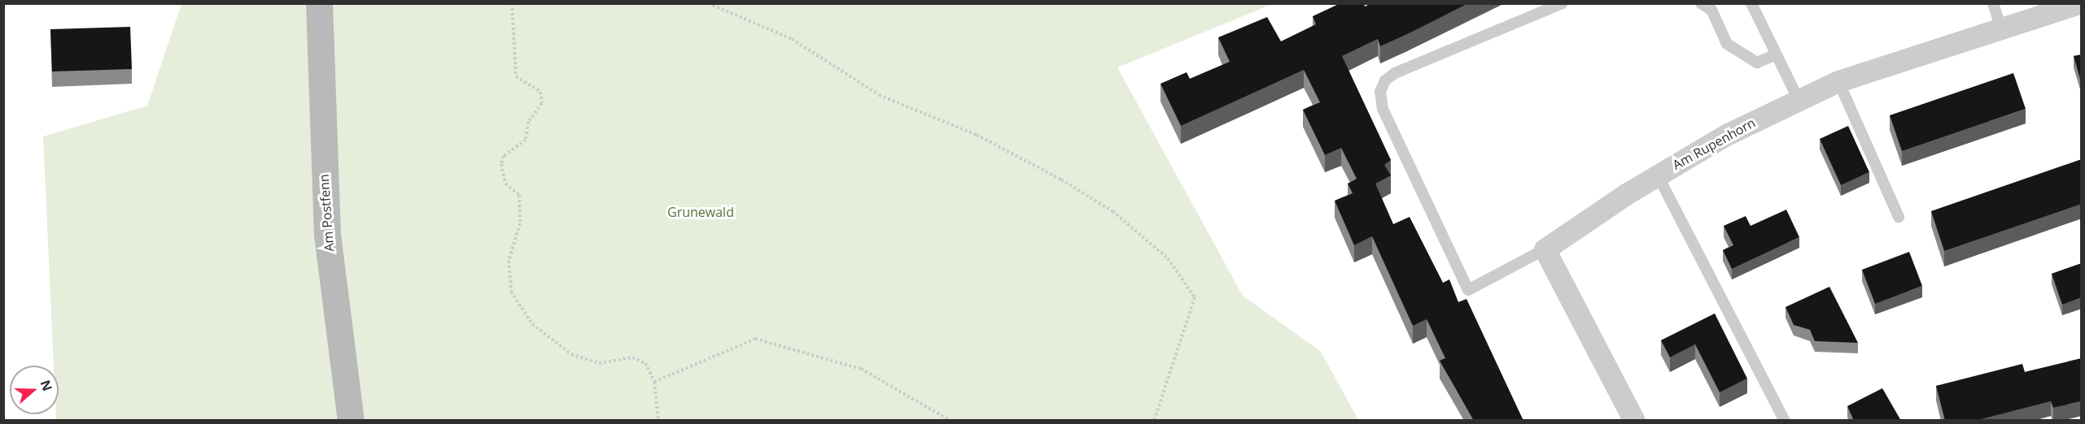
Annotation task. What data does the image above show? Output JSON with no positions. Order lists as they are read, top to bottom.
{
  "streets": {
    "street": ["Am Rupenhorn", "Am Postfenn"]
  },
  "parks": ["Grunewald"],
  "north": "right"
}
